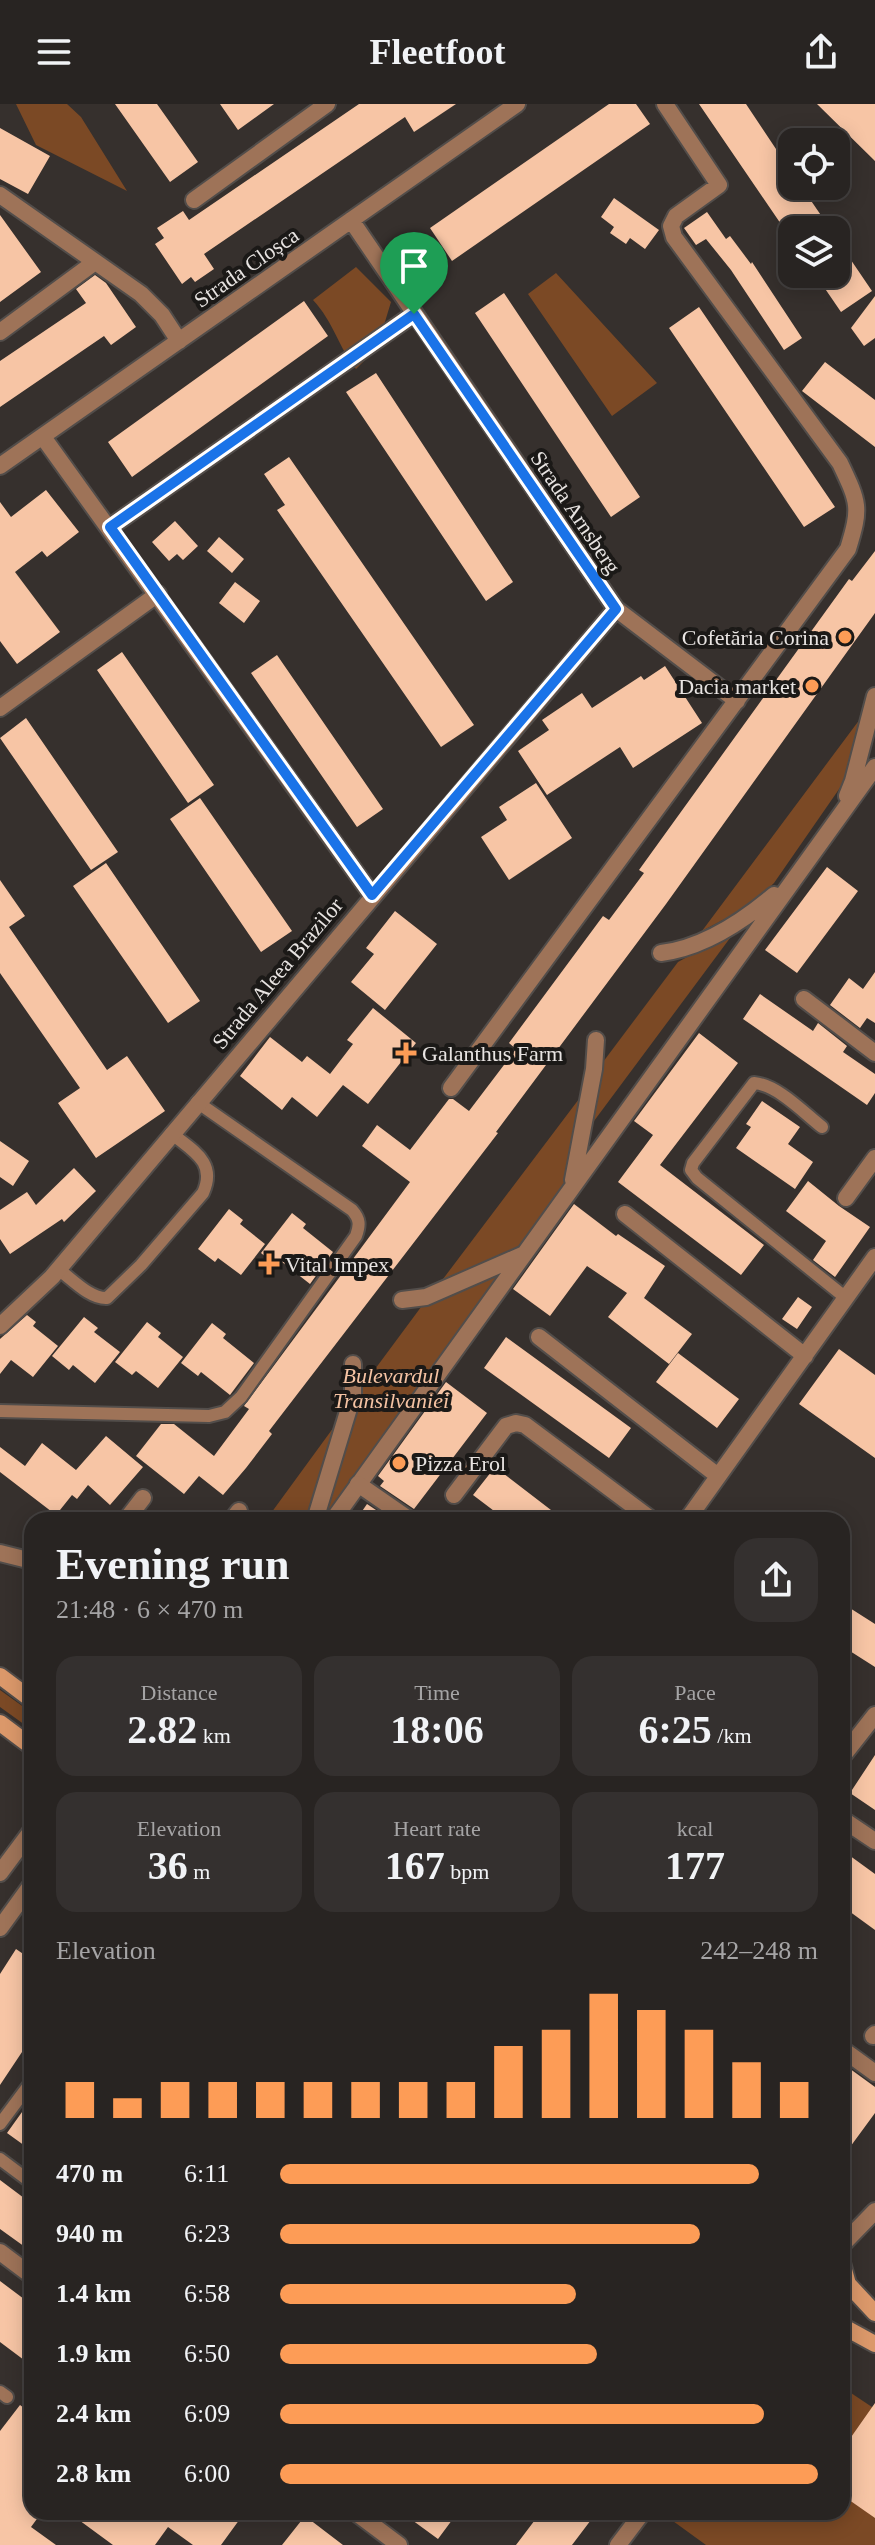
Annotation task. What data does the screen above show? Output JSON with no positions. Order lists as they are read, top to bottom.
{
  "streets": {
    "street": ["Strada Cloșca", "Strada Arnsberg", "Strada Aleea Brazilor"]
  },
  "crossings": [
    ["Strada Cloșca", "Strada Arnsberg"],
    ["Strada Arnsberg", "Strada Aleea Brazilor"]
  ],
  "parks": ["Bulevardul Transilvaniei"],
  "places": {
    "other": ["Cofetăria Corina", "Dacia market", "Pizza Erol"],
    "health": ["Galanthus Farm", "Vital Impex"]
  },
  "page": {
    "header": "Fleetfoot",
    "heading": ["Evening run", "21:48 · 6 × 470 m"],
    "stats": [
      ["Distance", "2.82 km"],
      ["Time", "18:06"],
      ["Pace", "6:25 /km"],
      ["Elevation", "36 m"],
      ["Heart rate", "167 bpm"],
      ["kcal", "177"]
    ],
    "chart": ["Elevation", "242–248 m"],
    "list": [
      {
        "name": "470 m",
        "note": "6:11"
      },
      {
        "name": "940 m",
        "note": "6:23"
      },
      {
        "name": "1.4 km",
        "note": "6:58"
      },
      {
        "name": "1.9 km",
        "note": "6:50"
      },
      {
        "name": "2.4 km",
        "note": "6:09"
      },
      {
        "name": "2.8 km",
        "note": "6:00"
      }
    ]
  }
}
